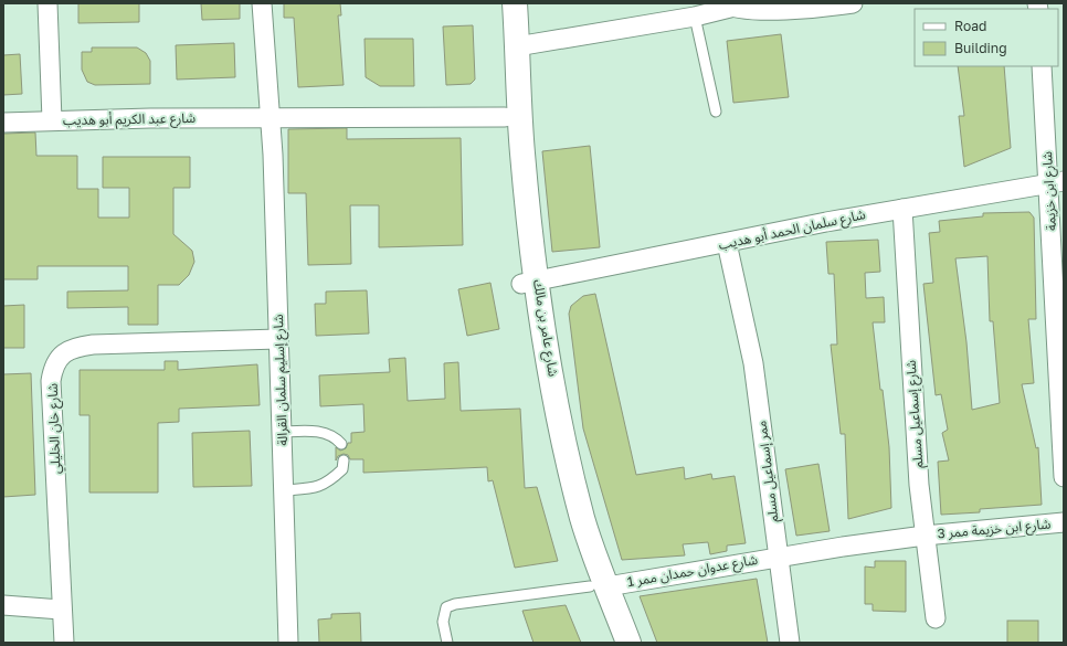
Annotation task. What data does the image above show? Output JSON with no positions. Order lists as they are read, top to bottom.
{
  "streets": {
    "street": [
      "شارع عبد الكريم أبو هديب",
      "شارع ابن خزيمة",
      "شارع سلمان الحمد أبو هديب",
      "شارع عامر بن مالك",
      "شارع إسليم سلمان القرالة",
      "شارع إسماعيل مسلم",
      "شارع خان الخليلي",
      "ممر إسماعيل مسلم",
      "شارع ابن خزيمة ممر 3",
      "شارع عدوان حمدان ممر 1"
    ]
  },
  "crossings": [
    ["شارع عبد الكريم أبو هديب", "شارع عامر بن مالك"],
    ["شارع عبد الكريم أبو هديب", "شارع إسليم سلمان القرالة"],
    ["شارع ابن خزيمة", "شارع سلمان الحمد أبو هديب"],
    ["شارع سلمان الحمد أبو هديب", "شارع عامر بن مالك"],
    ["شارع سلمان الحمد أبو هديب", "شارع إسماعيل مسلم"],
    ["شارع سلمان الحمد أبو هديب", "ممر إسماعيل مسلم"],
    ["شارع عامر بن مالك", "شارع عدوان حمدان ممر 1"],
    ["شارع إسليم سلمان القرالة", "شارع خان الخليلي"],
    ["شارع إسماعيل مسلم", "شارع ابن خزيمة ممر 3"],
    ["ممر إسماعيل مسلم", "شارع عدوان حمدان ممر 1"]
  ],
  "legend": ["Road", "Building"]
}
